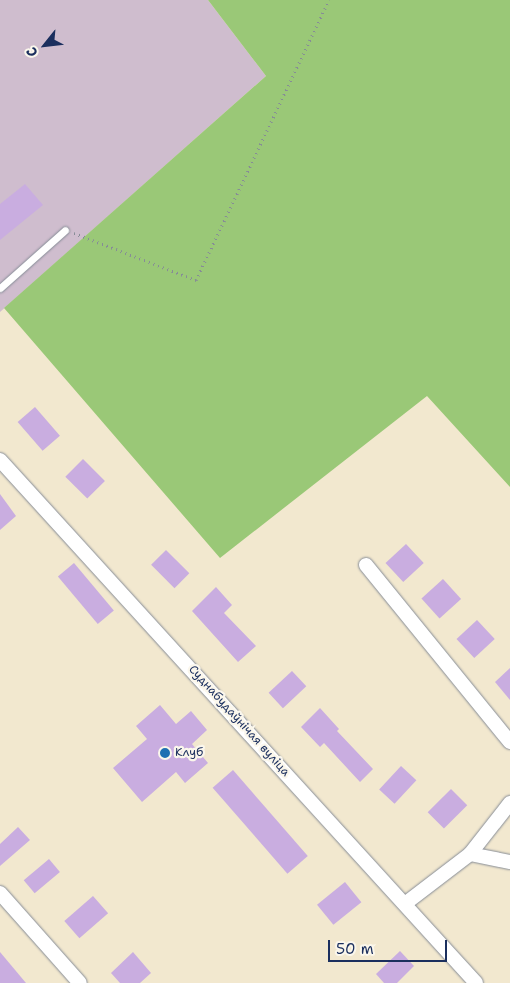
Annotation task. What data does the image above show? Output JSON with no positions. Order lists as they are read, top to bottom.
{
  "streets": {
    "street": ["Суднабудаўнічая вуліца"]
  },
  "places": ["Клуб"],
  "scale_bar": "50 m",
  "north": "bottom left"
}
